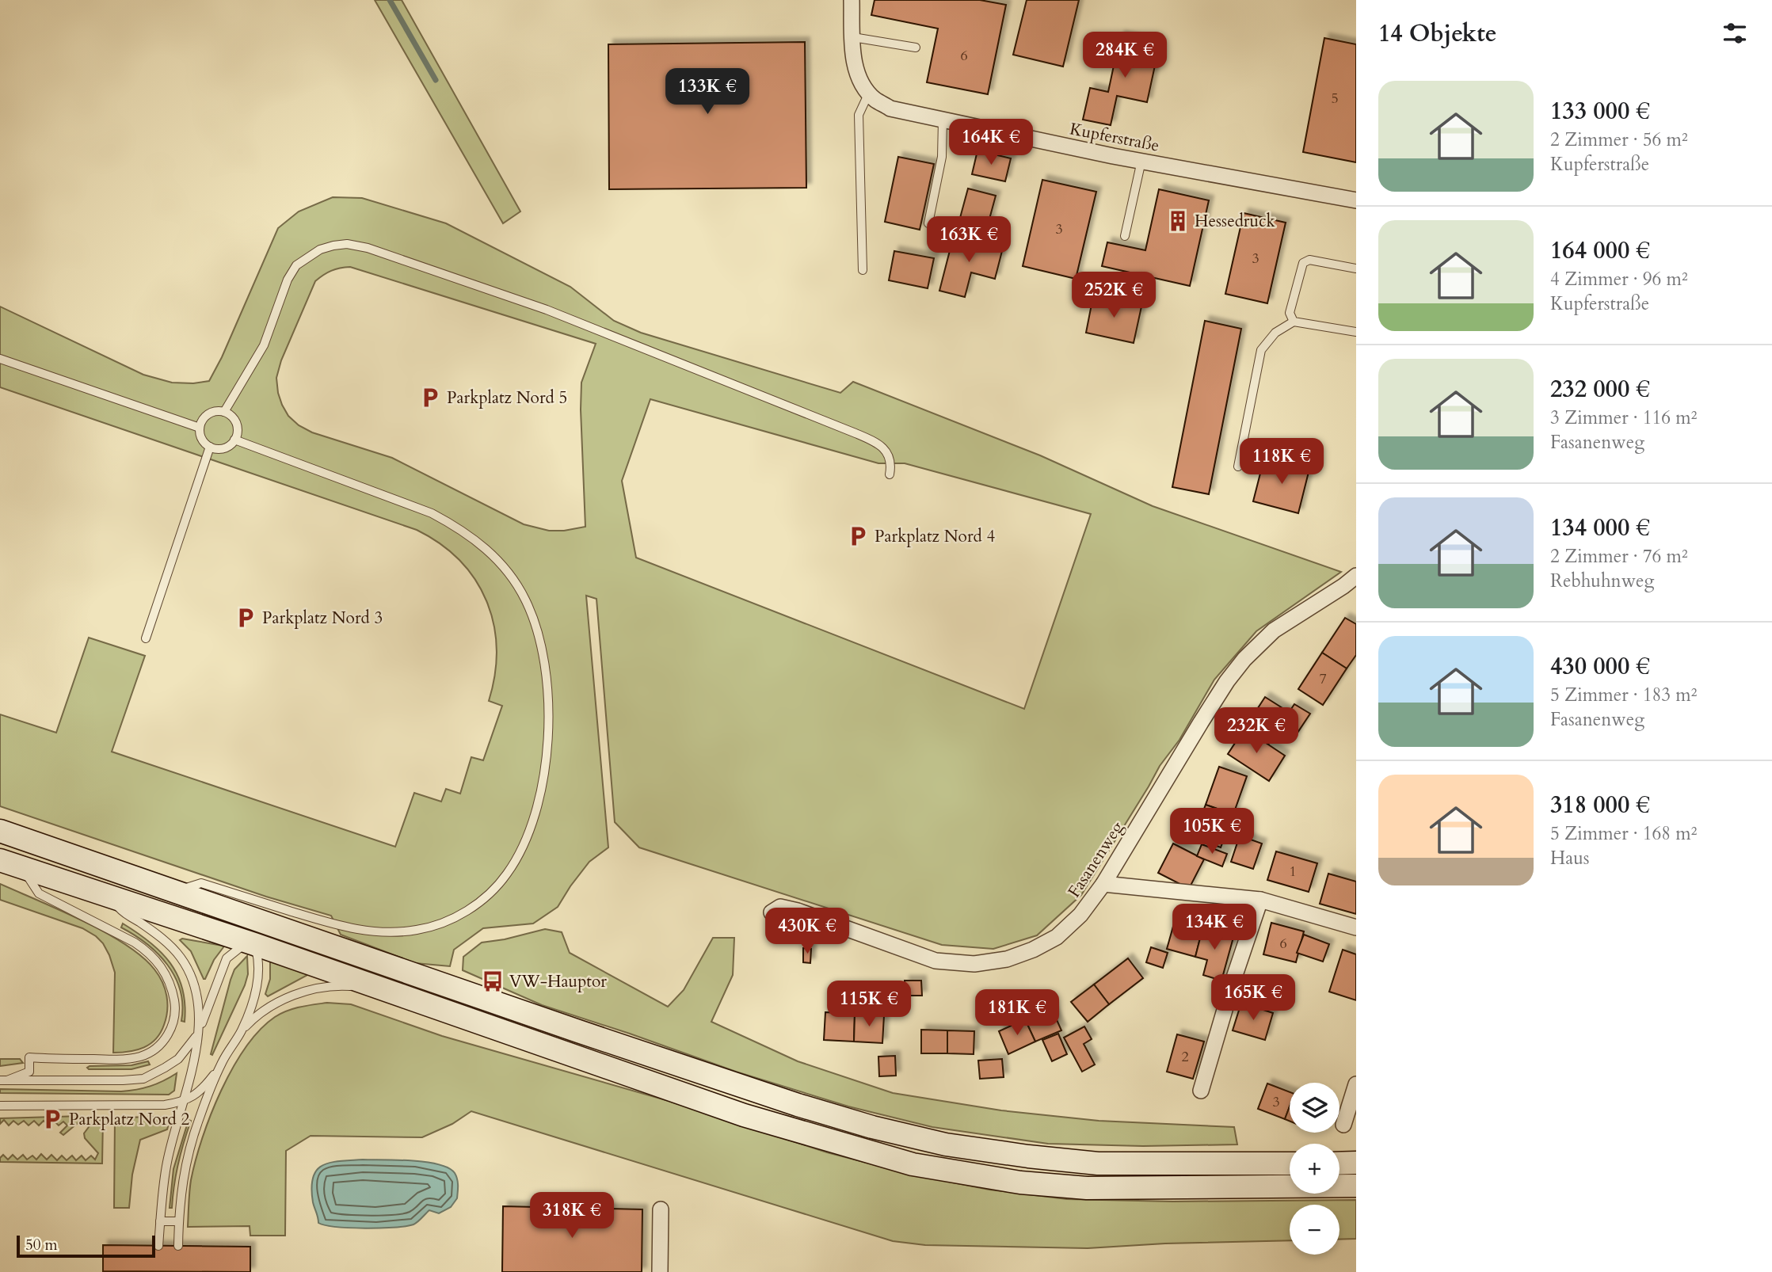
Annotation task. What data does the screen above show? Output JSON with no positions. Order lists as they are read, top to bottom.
{
  "streets": {
    "street": ["Kupferstraße", "Fasanenweg"]
  },
  "places": {
    "building": ["Hessedruck"],
    "parking": [
      "Parkplatz Nord 5",
      "Parkplatz Nord 4",
      "Parkplatz Nord 3",
      "Parkplatz Nord 2"
    ],
    "bus stop": ["VW-Hauptor"]
  },
  "house_numbers": [
    "6",
    "5",
    "3",
    "3",
    "7",
    "1",
    "6",
    "2",
    "3"
  ],
  "scale_bar": "50 m",
  "page": {
    "heading": "14 Objekte",
    "price": [
      "284K €",
      "133K €",
      "164K €",
      "163K €",
      "252K €",
      "118K €",
      "232K €",
      "105K €",
      "134K €",
      "430K €",
      "165K €",
      "115K €",
      "181K €",
      "318K €"
    ],
    "list": [
      {
        "name": "133 000 €",
        "note": "2 Zimmer · 56 m² · Kupferstraße"
      },
      {
        "name": "164 000 €",
        "note": "4 Zimmer · 96 m² · Kupferstraße"
      },
      {
        "name": "232 000 €",
        "note": "3 Zimmer · 116 m² · Fasanenweg"
      },
      {
        "name": "134 000 €",
        "note": "2 Zimmer · 76 m² · Rebhuhnweg"
      },
      {
        "name": "430 000 €",
        "note": "5 Zimmer · 183 m² · Fasanenweg"
      },
      {
        "name": "318 000 €",
        "note": "5 Zimmer · 168 m² · Haus"
      }
    ],
    "map_buttons": ["+", "−"],
    "scale": "50 m"
  }
}
